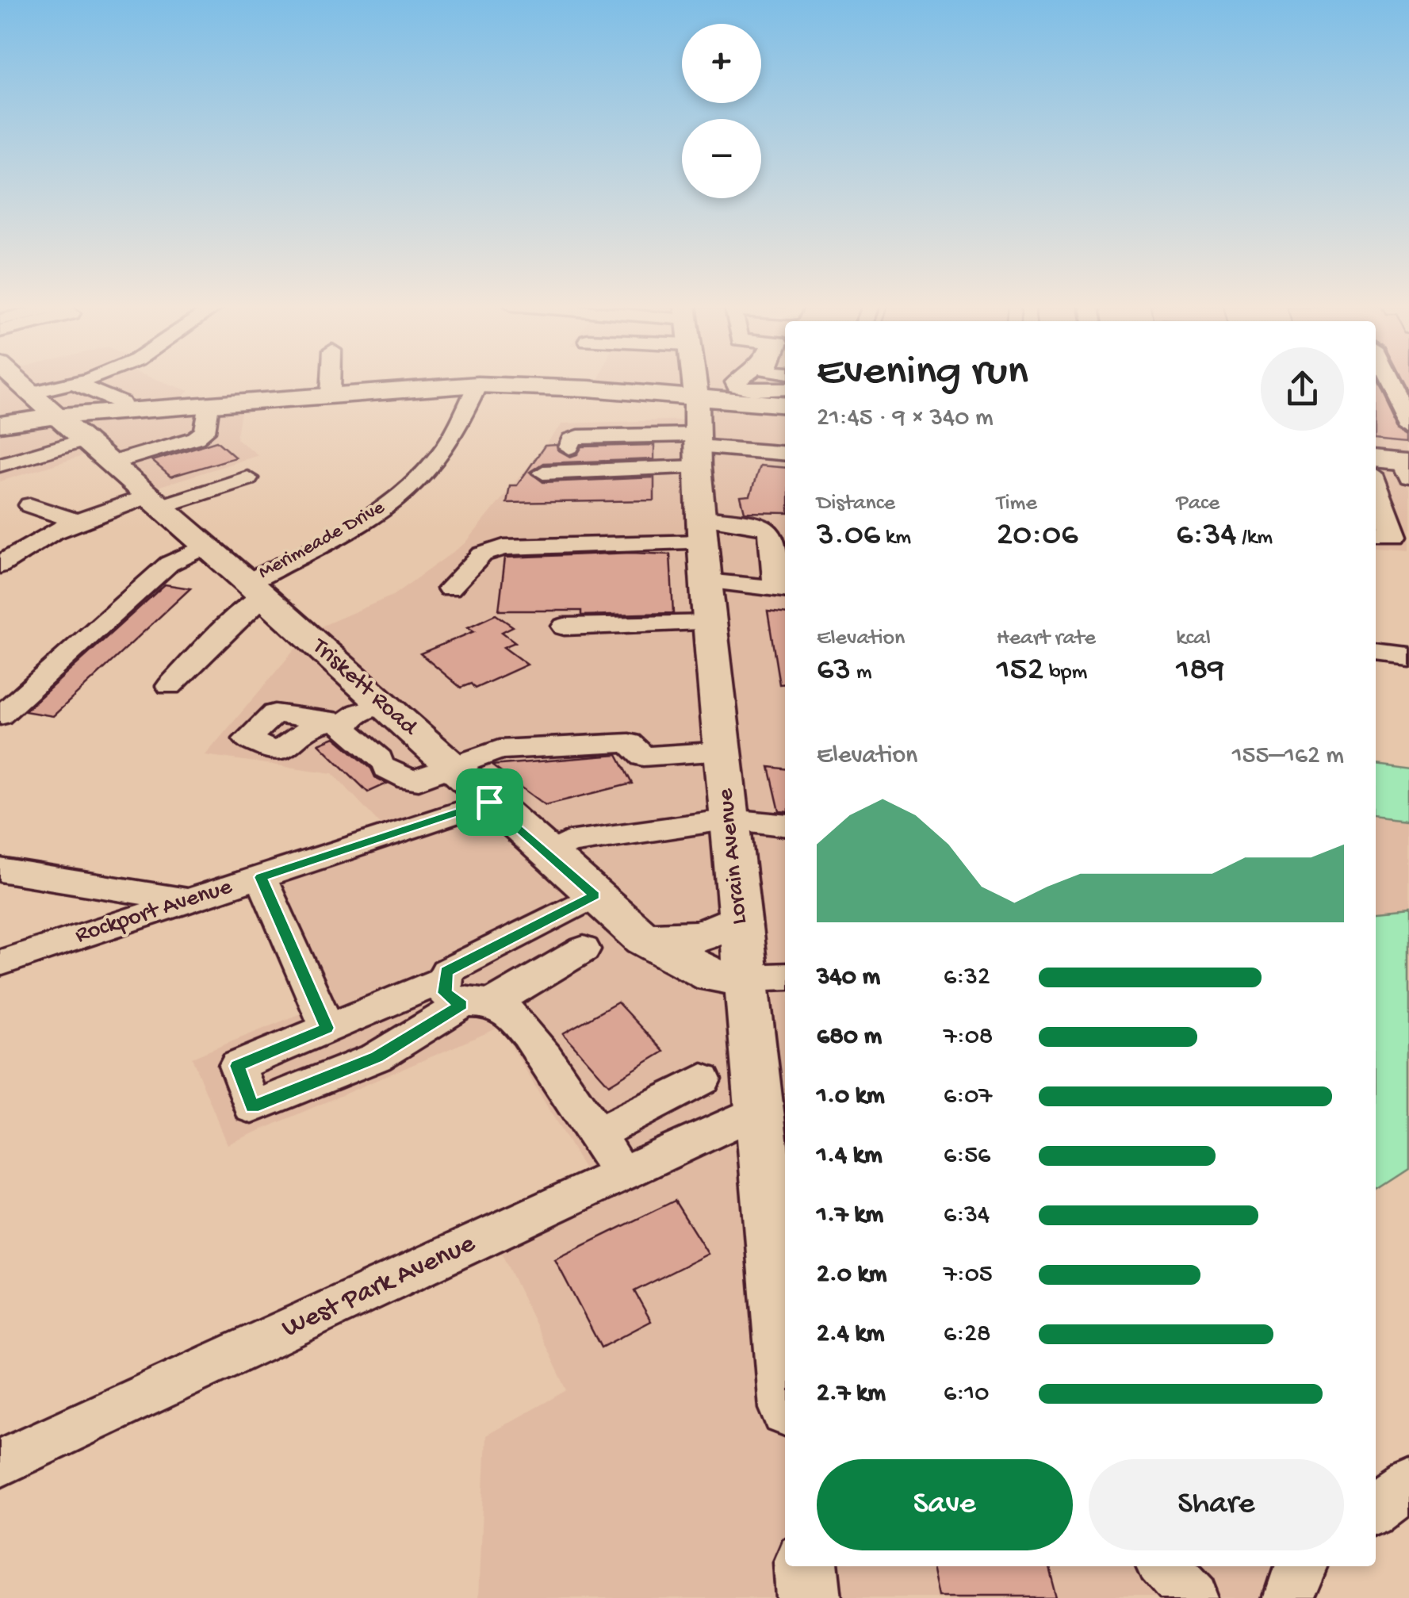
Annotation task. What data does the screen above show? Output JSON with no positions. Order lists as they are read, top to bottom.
{
  "streets": {
    "main road": ["Triskett Road", "Lorain Avenue"],
    "street": ["Merimeade Drive", "Rockport Avenue", "West Park Avenue"]
  },
  "crossings": [
    ["Merimeade Drive", "Triskett Road"],
    ["Triskett Road", "Lorain Avenue"],
    ["Triskett Road", "Rockport Avenue"],
    ["Lorain Avenue", "West Park Avenue"]
  ],
  "page": {
    "map_buttons": ["+", "−"],
    "heading": ["Evening run", "21:45 · 9 × 340 m"],
    "stats": [
      ["Distance", "3.06 km"],
      ["Time", "20:06"],
      ["Pace", "6:34 /km"],
      ["Elevation", "63 m"],
      ["Heart rate", "152 bpm"],
      ["kcal", "189"]
    ],
    "chart": ["Elevation", "155–162 m"],
    "list": [
      {
        "name": "340 m",
        "note": "6:32"
      },
      {
        "name": "680 m",
        "note": "7:08"
      },
      {
        "name": "1.0 km",
        "note": "6:07"
      },
      {
        "name": "1.4 km",
        "note": "6:56"
      },
      {
        "name": "1.7 km",
        "note": "6:34"
      },
      {
        "name": "2.0 km",
        "note": "7:05"
      },
      {
        "name": "2.4 km",
        "note": "6:28"
      },
      {
        "name": "2.7 km",
        "note": "6:10"
      }
    ],
    "buttons": ["Save", "Share"]
  }
}
